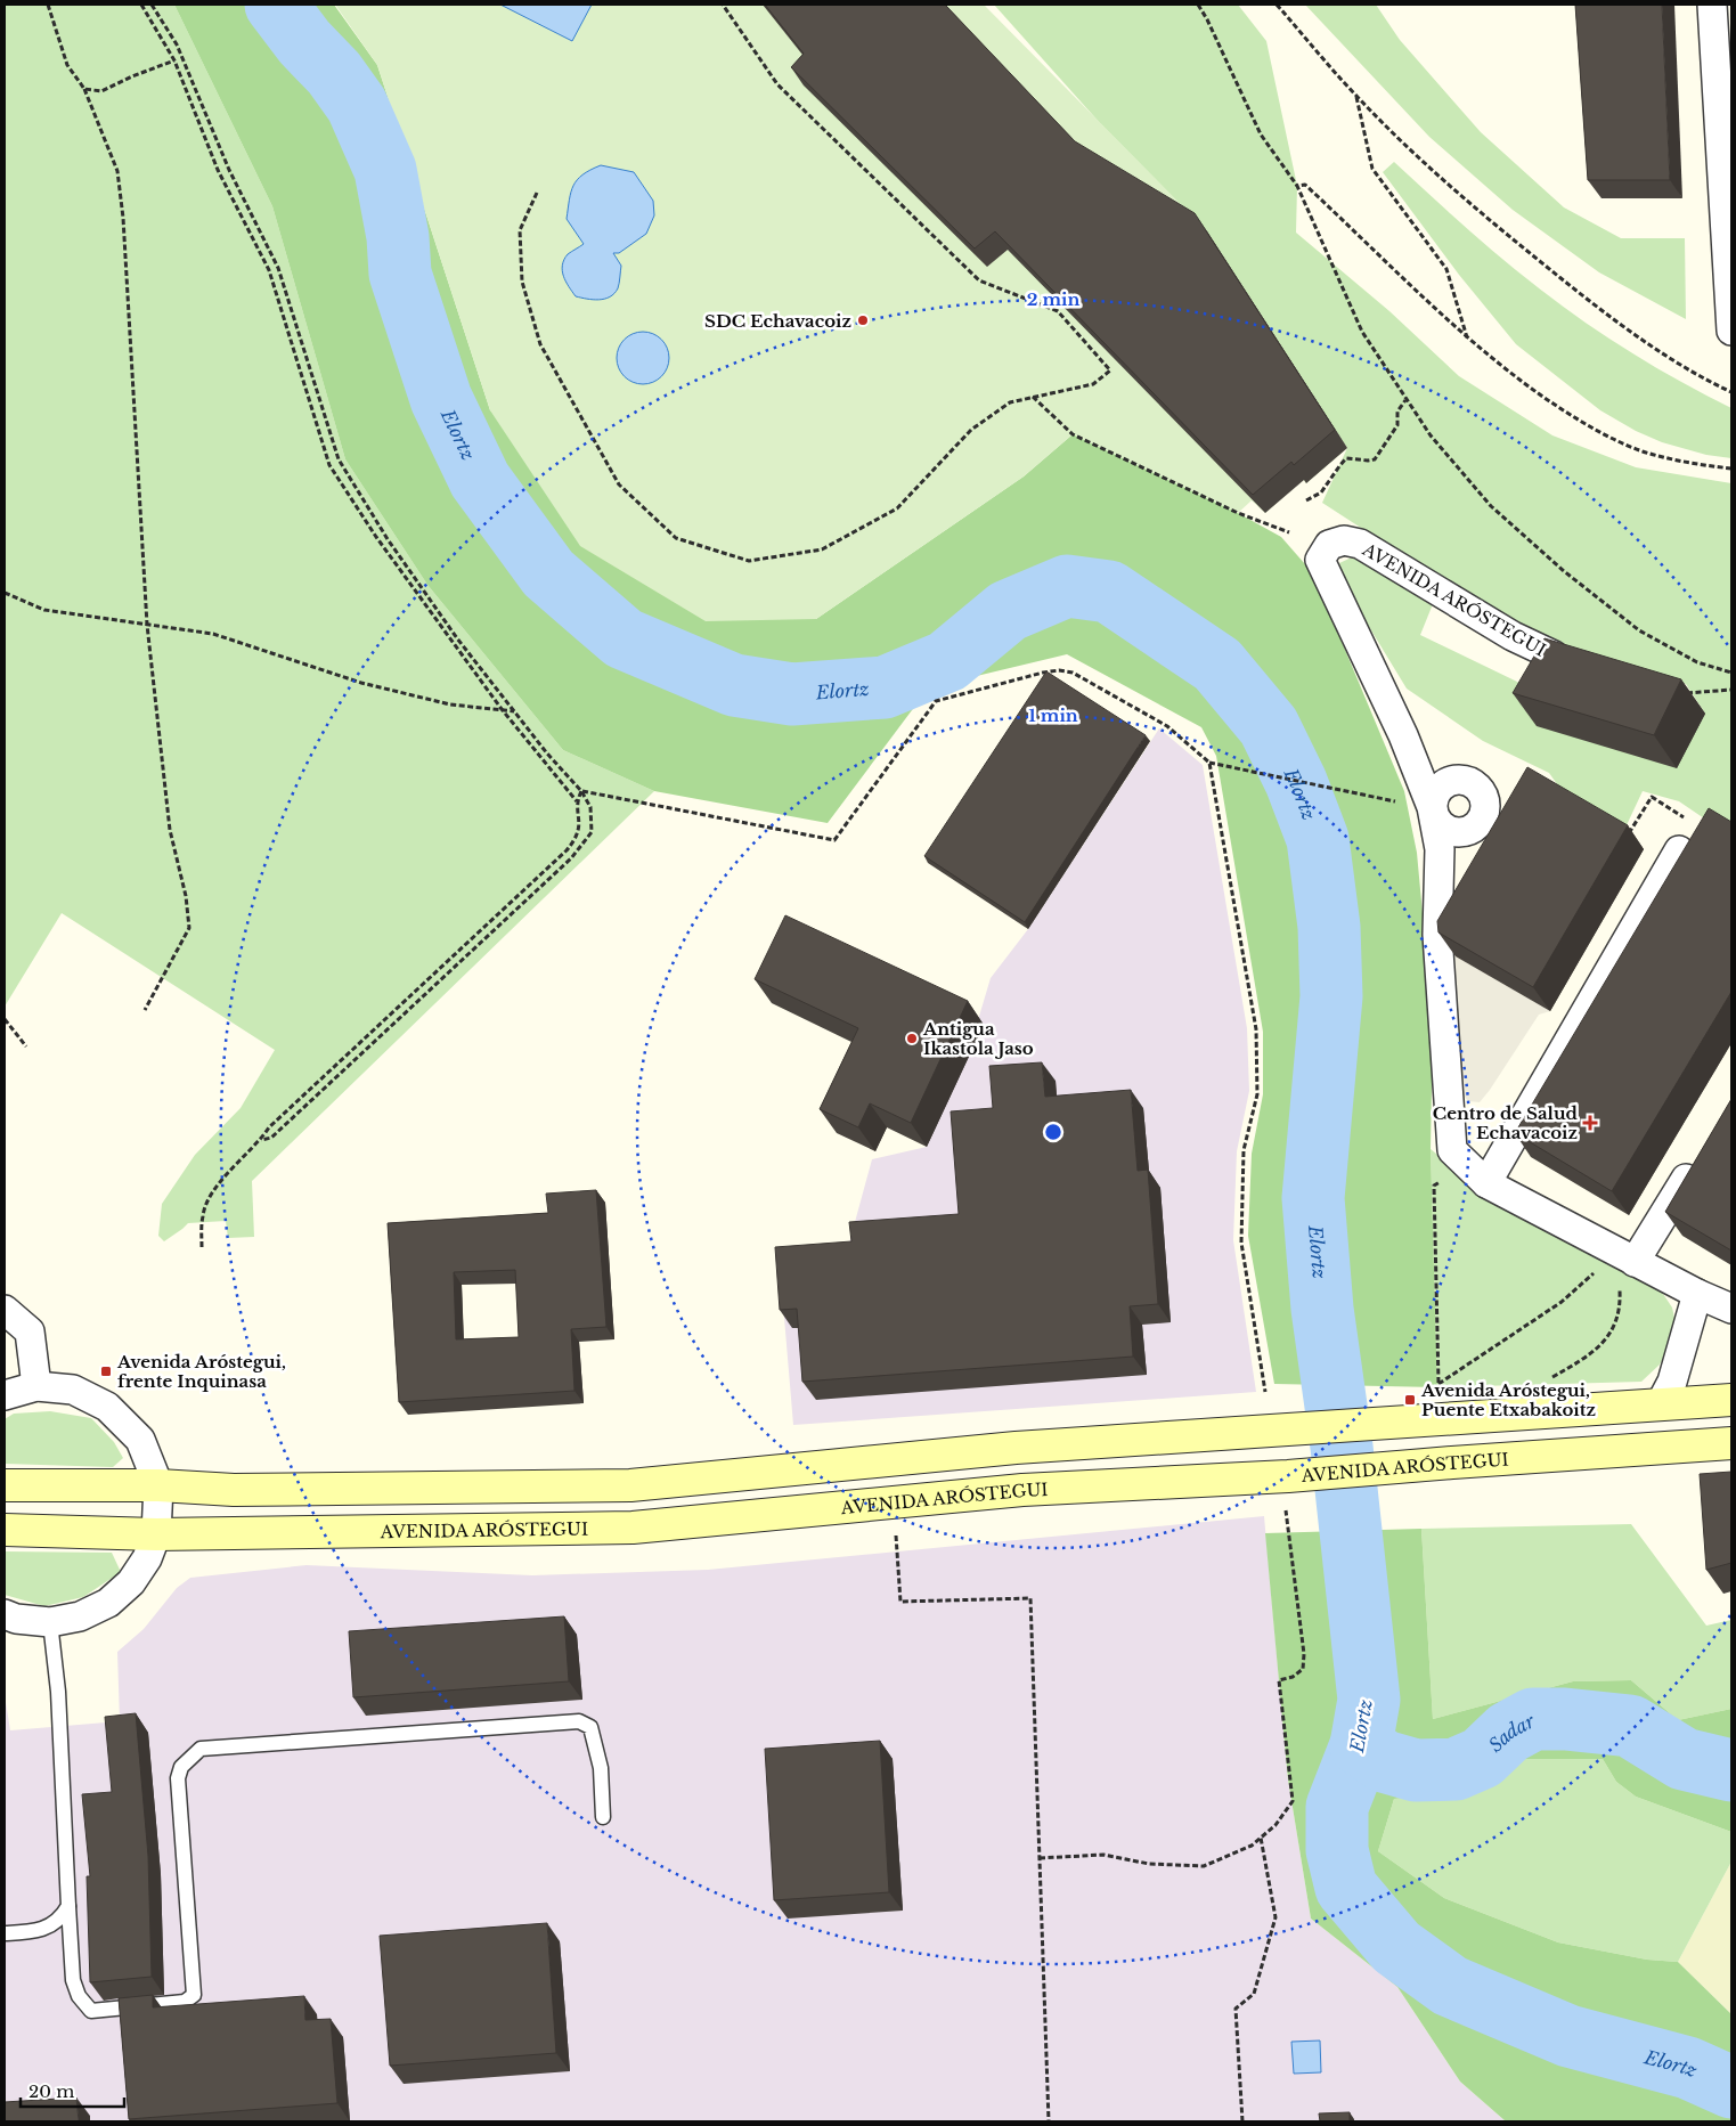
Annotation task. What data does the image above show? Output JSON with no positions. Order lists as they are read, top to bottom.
{
  "streets": {
    "main road": ["AVENIDA ARÓSTEGUI"]
  },
  "water": ["Elortz", "Sadar"],
  "places": {
    "other": ["SDC Echavacoiz", "Antigua Ikastola Jaso"],
    "health": ["Centro de Salud Echavacoiz"],
    "transit": ["Avenida Aróstegui, frente Inquinasa", "Avenida Aróstegui, Puente Etxabakoitz"]
  },
  "scale_bar": "20 m",
  "rings": ["2 min", "1 min"]
}
